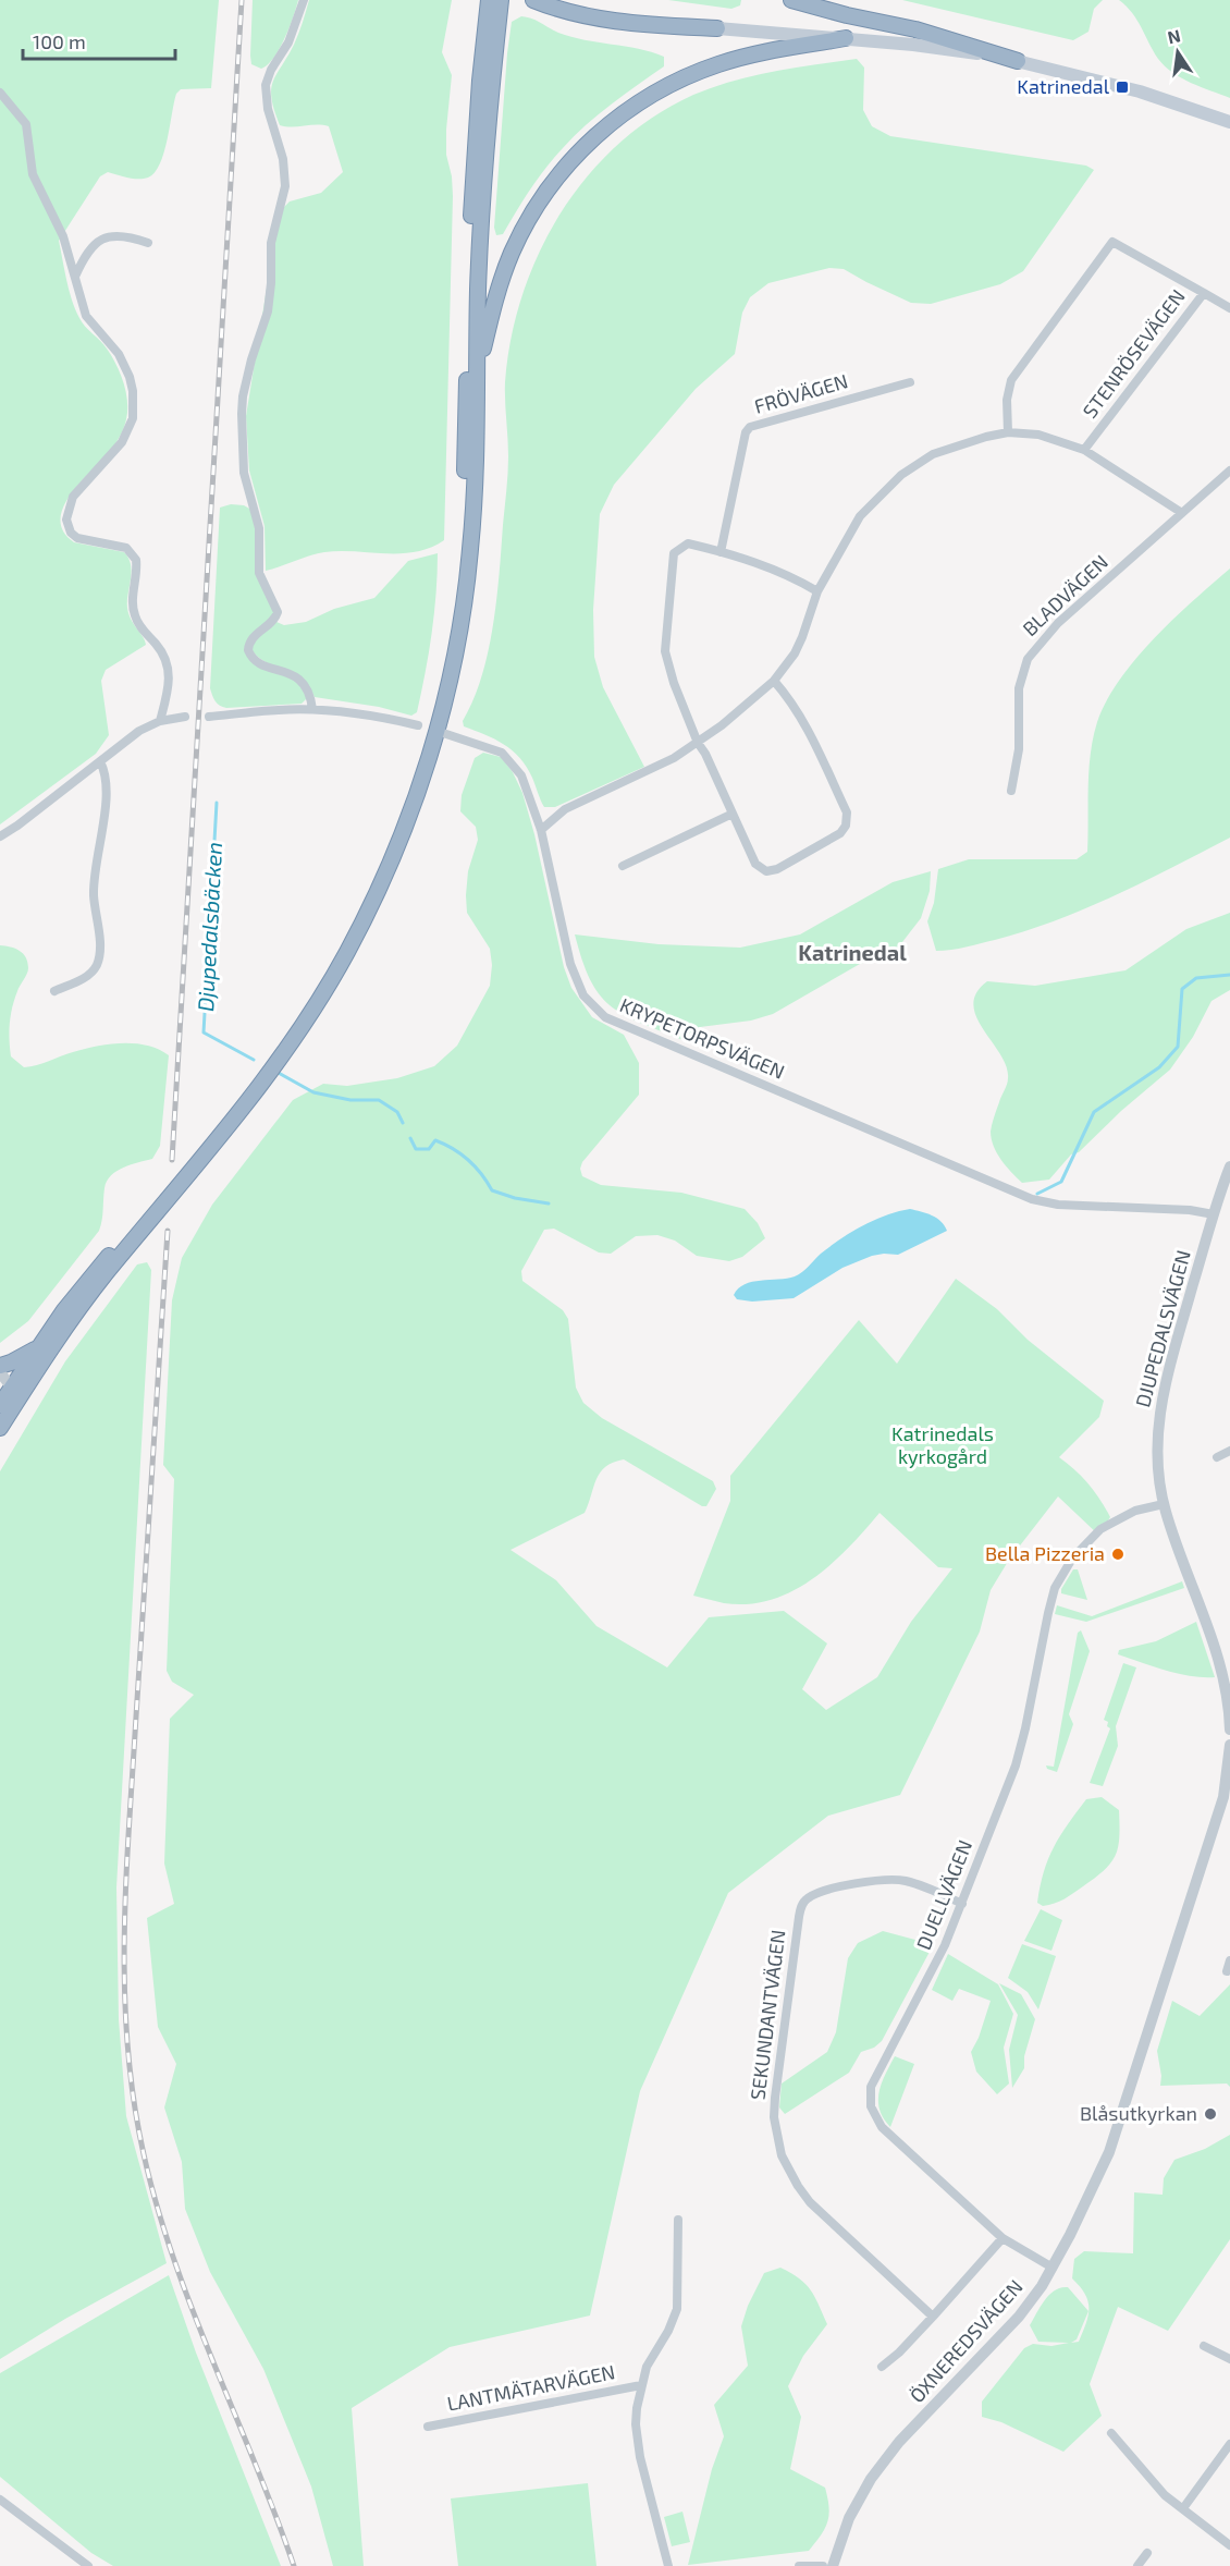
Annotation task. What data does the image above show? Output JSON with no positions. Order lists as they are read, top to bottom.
{
  "streets": {
    "street": [
      "STENRÖSEVÄGEN",
      "FRÖVÄGEN",
      "BLADVÄGEN",
      "KRYPETORPSVÄGEN",
      "DJUPEDALSVÄGEN",
      "DUELLVÄGEN",
      "SEKUNDANTVÄGEN",
      "ÖXNEREDSVÄGEN",
      "LANTMÄTARVÄGEN"
    ]
  },
  "crossings": [
    ["KRYPETORPSVÄGEN", "DJUPEDALSVÄGEN"],
    ["DJUPEDALSVÄGEN", "DUELLVÄGEN"],
    ["DUELLVÄGEN", "SEKUNDANTVÄGEN"],
    ["DUELLVÄGEN", "ÖXNEREDSVÄGEN"]
  ],
  "districts": ["Katrinedal"],
  "water": ["Djupedalsbäcken"],
  "parks": ["Katrinedals kyrkogård"],
  "places": {
    "transit": ["Katrinedal"],
    "other": ["Bella Pizzeria", "Blåsutkyrkan"]
  },
  "scale_bar": "100 m",
  "north": "top"
}
